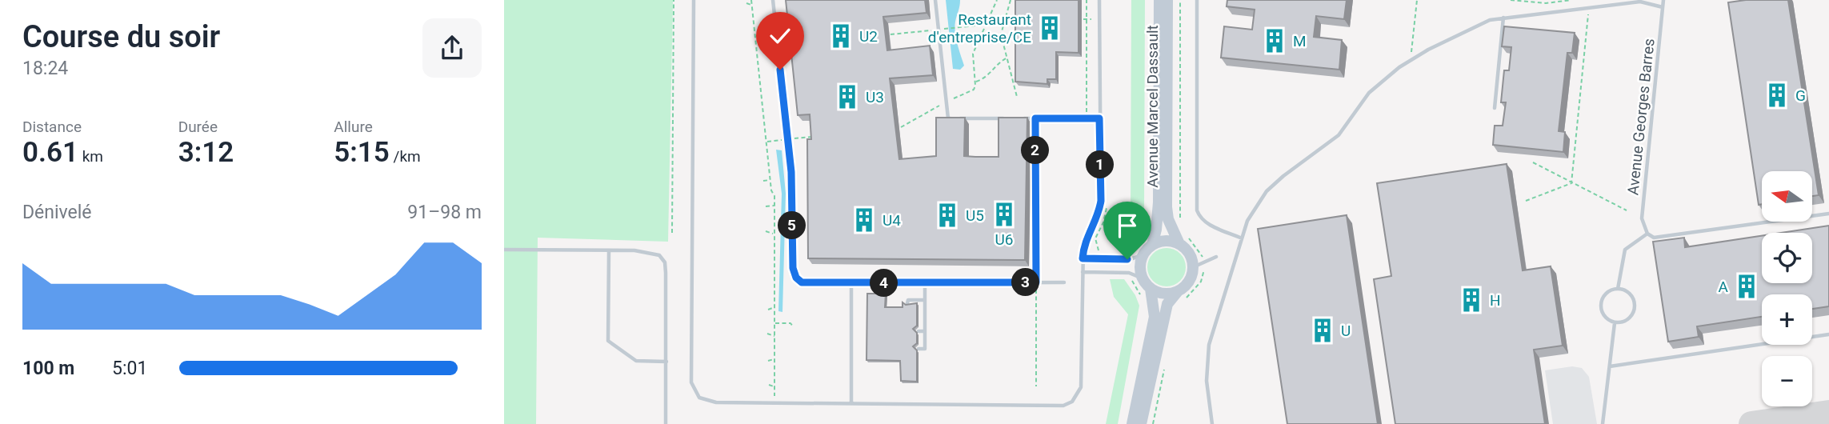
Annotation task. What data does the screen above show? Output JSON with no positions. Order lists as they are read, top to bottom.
{
  "streets": {
    "main road": ["Avenue Marcel Dassault"],
    "lane": ["Avenue Georges Barres"]
  },
  "places": {
    "building": [
      "Restaurant d'entreprise/CE",
      "U2",
      "M",
      "G",
      "U3",
      "U6",
      "U5",
      "U4",
      "A",
      "H",
      "U"
    ]
  },
  "north": "left",
  "page": {
    "heading": ["Course du soir", "18:24"],
    "stats": [
      ["Distance", "0.61 km"],
      ["Durée", "3:12"],
      ["Allure", "5:15 /km"]
    ],
    "pins": [
      "2",
      "1",
      "5",
      "3",
      "4"
    ],
    "map_buttons": ["+", "−"],
    "chart": ["Dénivelé", "91–98 m"],
    "list": [
      {
        "name": "100 m",
        "note": "5:01"
      }
    ]
  }
}
